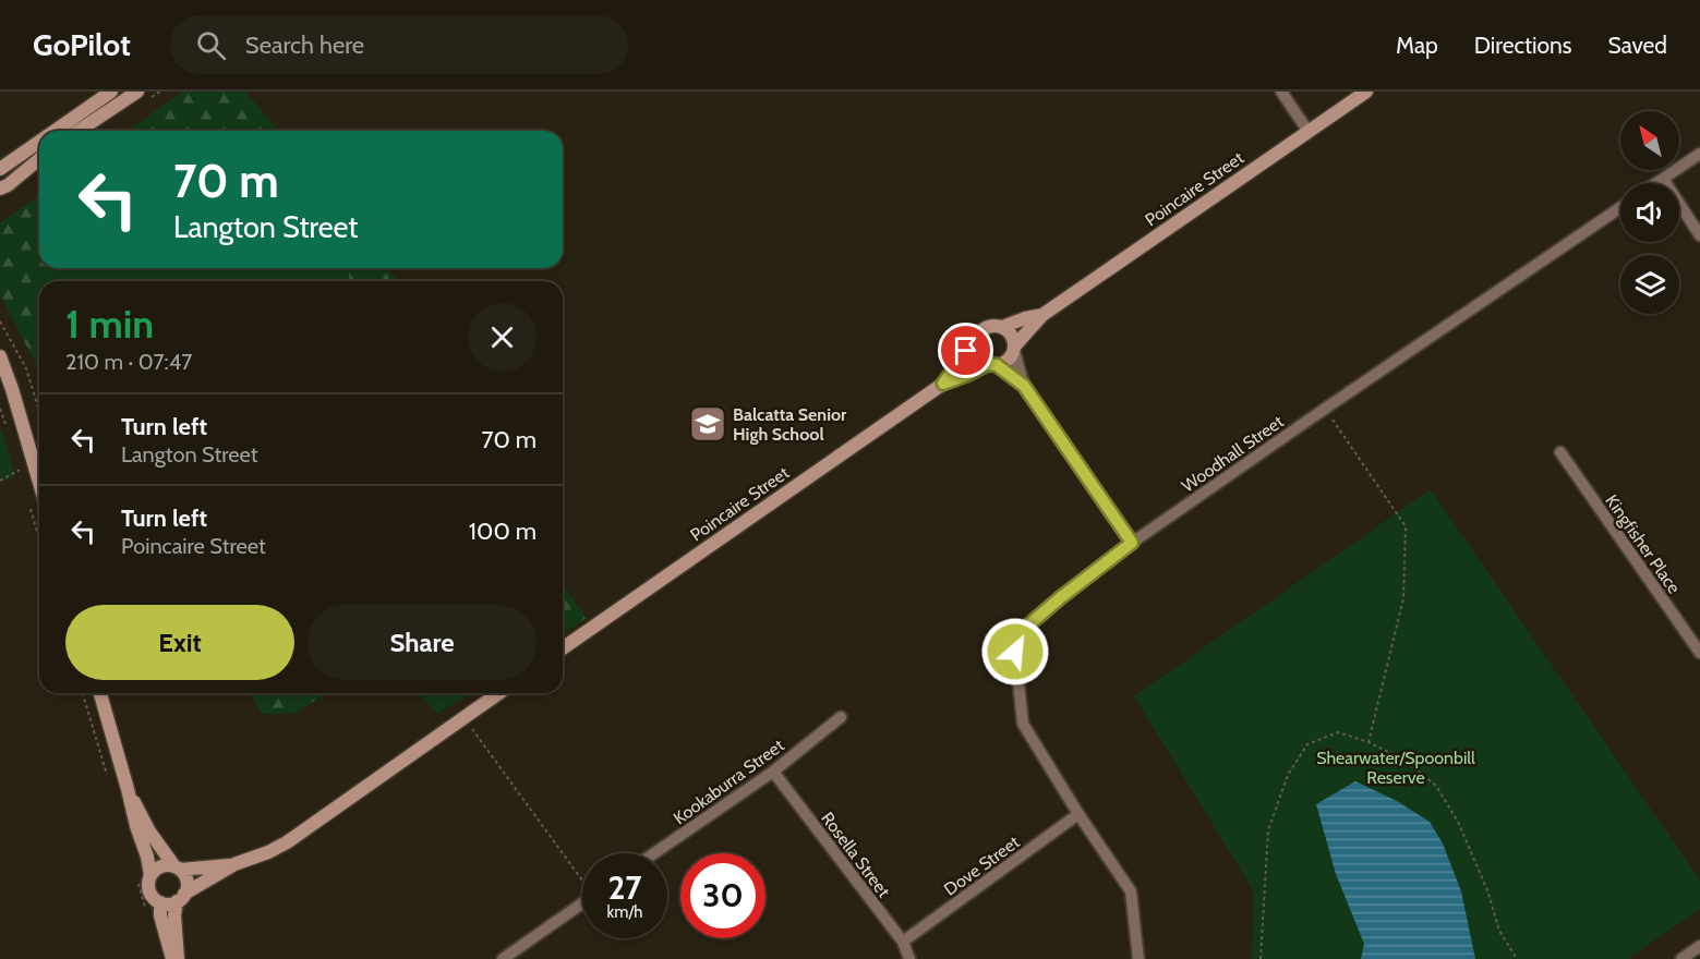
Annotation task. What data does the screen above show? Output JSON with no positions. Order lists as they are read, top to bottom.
{
  "streets": {
    "street": [
      "Poincaire Street",
      "Woodhall Street",
      "Kingfisher Place",
      "Kookaburra Street",
      "Rosella Street",
      "Dove Street"
    ]
  },
  "crossings": [
    ["Woodhall Street", "Dove Street"],
    ["Kookaburra Street", "Rosella Street"],
    ["Rosella Street", "Dove Street"]
  ],
  "parks": ["Shearwater/Spoonbill Reserve"],
  "places": {
    "school or university": ["Balcatta Senior High School"]
  },
  "north": "top left",
  "page": {
    "header": "GoPilot",
    "search": "Search here",
    "nav": ["Map", "Directions", "Saved"],
    "turn": ["70 m", "Langton Street"],
    "heading": ["1 min", "210 m · 07:47"],
    "list": [
      {
        "name": "Turn left",
        "note": "Langton Street",
        "value": "70 m"
      },
      {
        "name": "Turn left",
        "note": "Poincaire Street",
        "value": "100 m"
      }
    ],
    "buttons": ["Exit", "Share"],
    "speed": "27 km/h",
    "limit": "30"
  }
}
